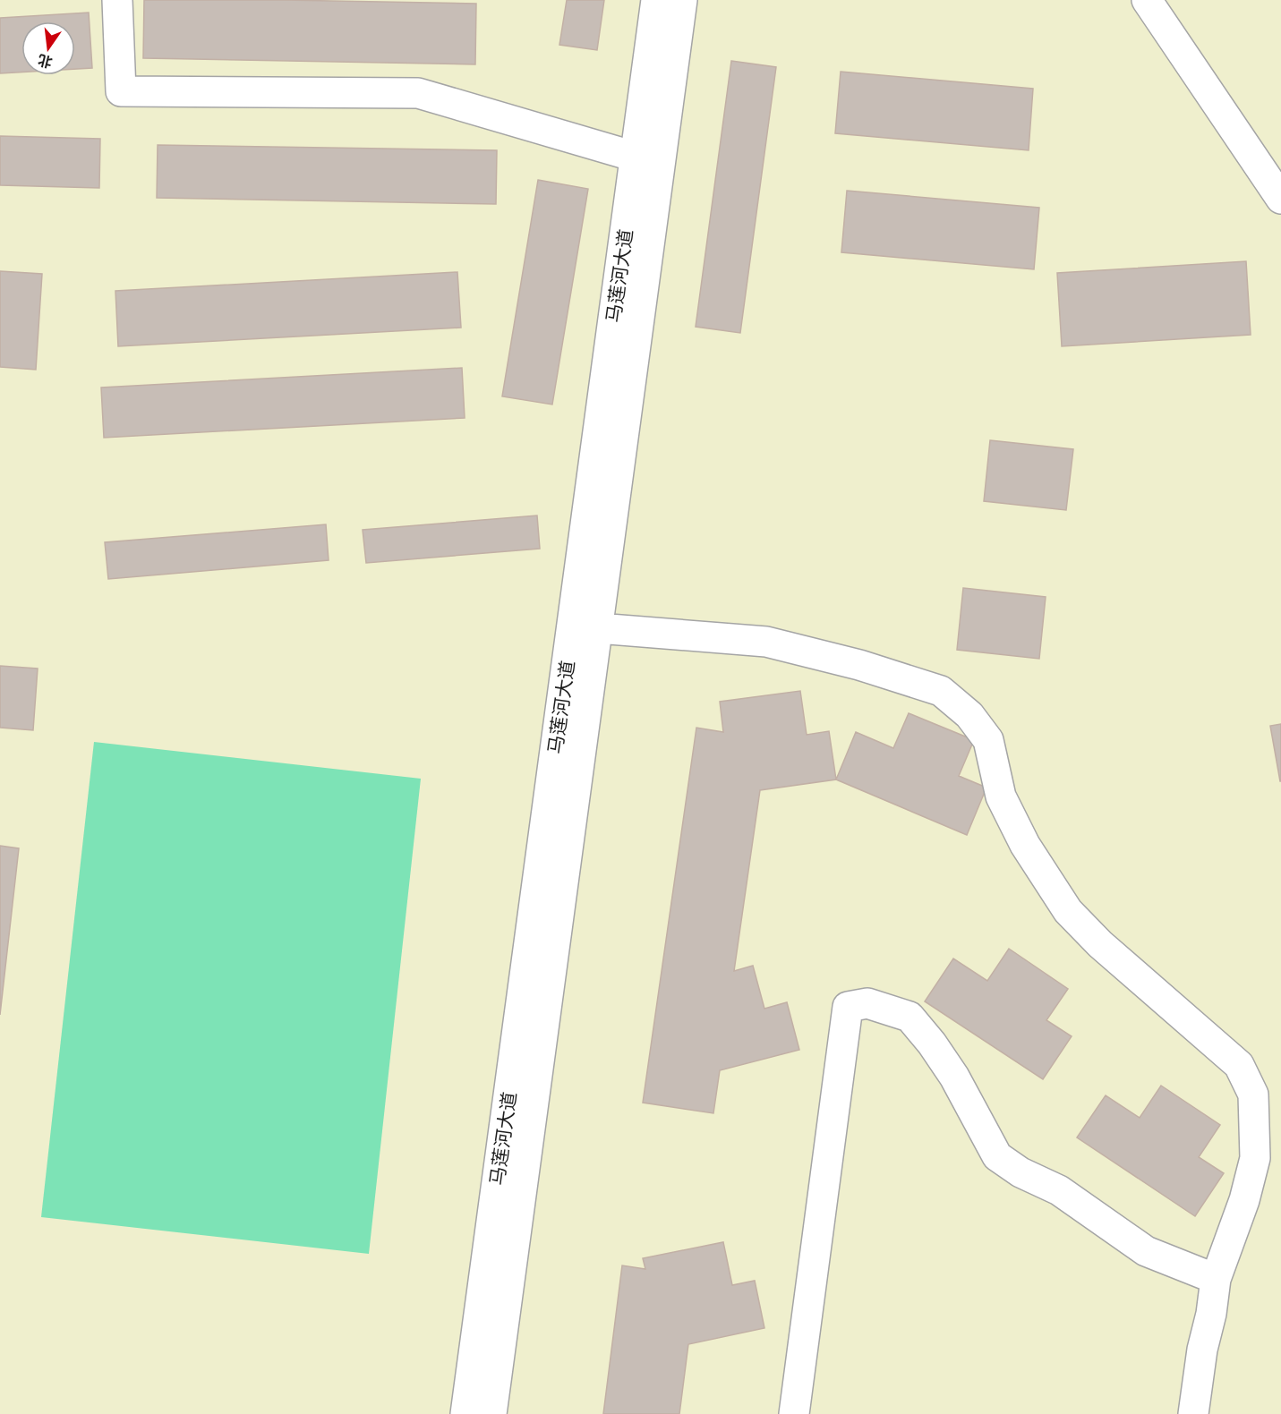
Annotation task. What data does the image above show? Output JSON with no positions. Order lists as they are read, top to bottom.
{
  "streets": {
    "street": ["马莲河大道"]
  },
  "north": "bottom"
}
